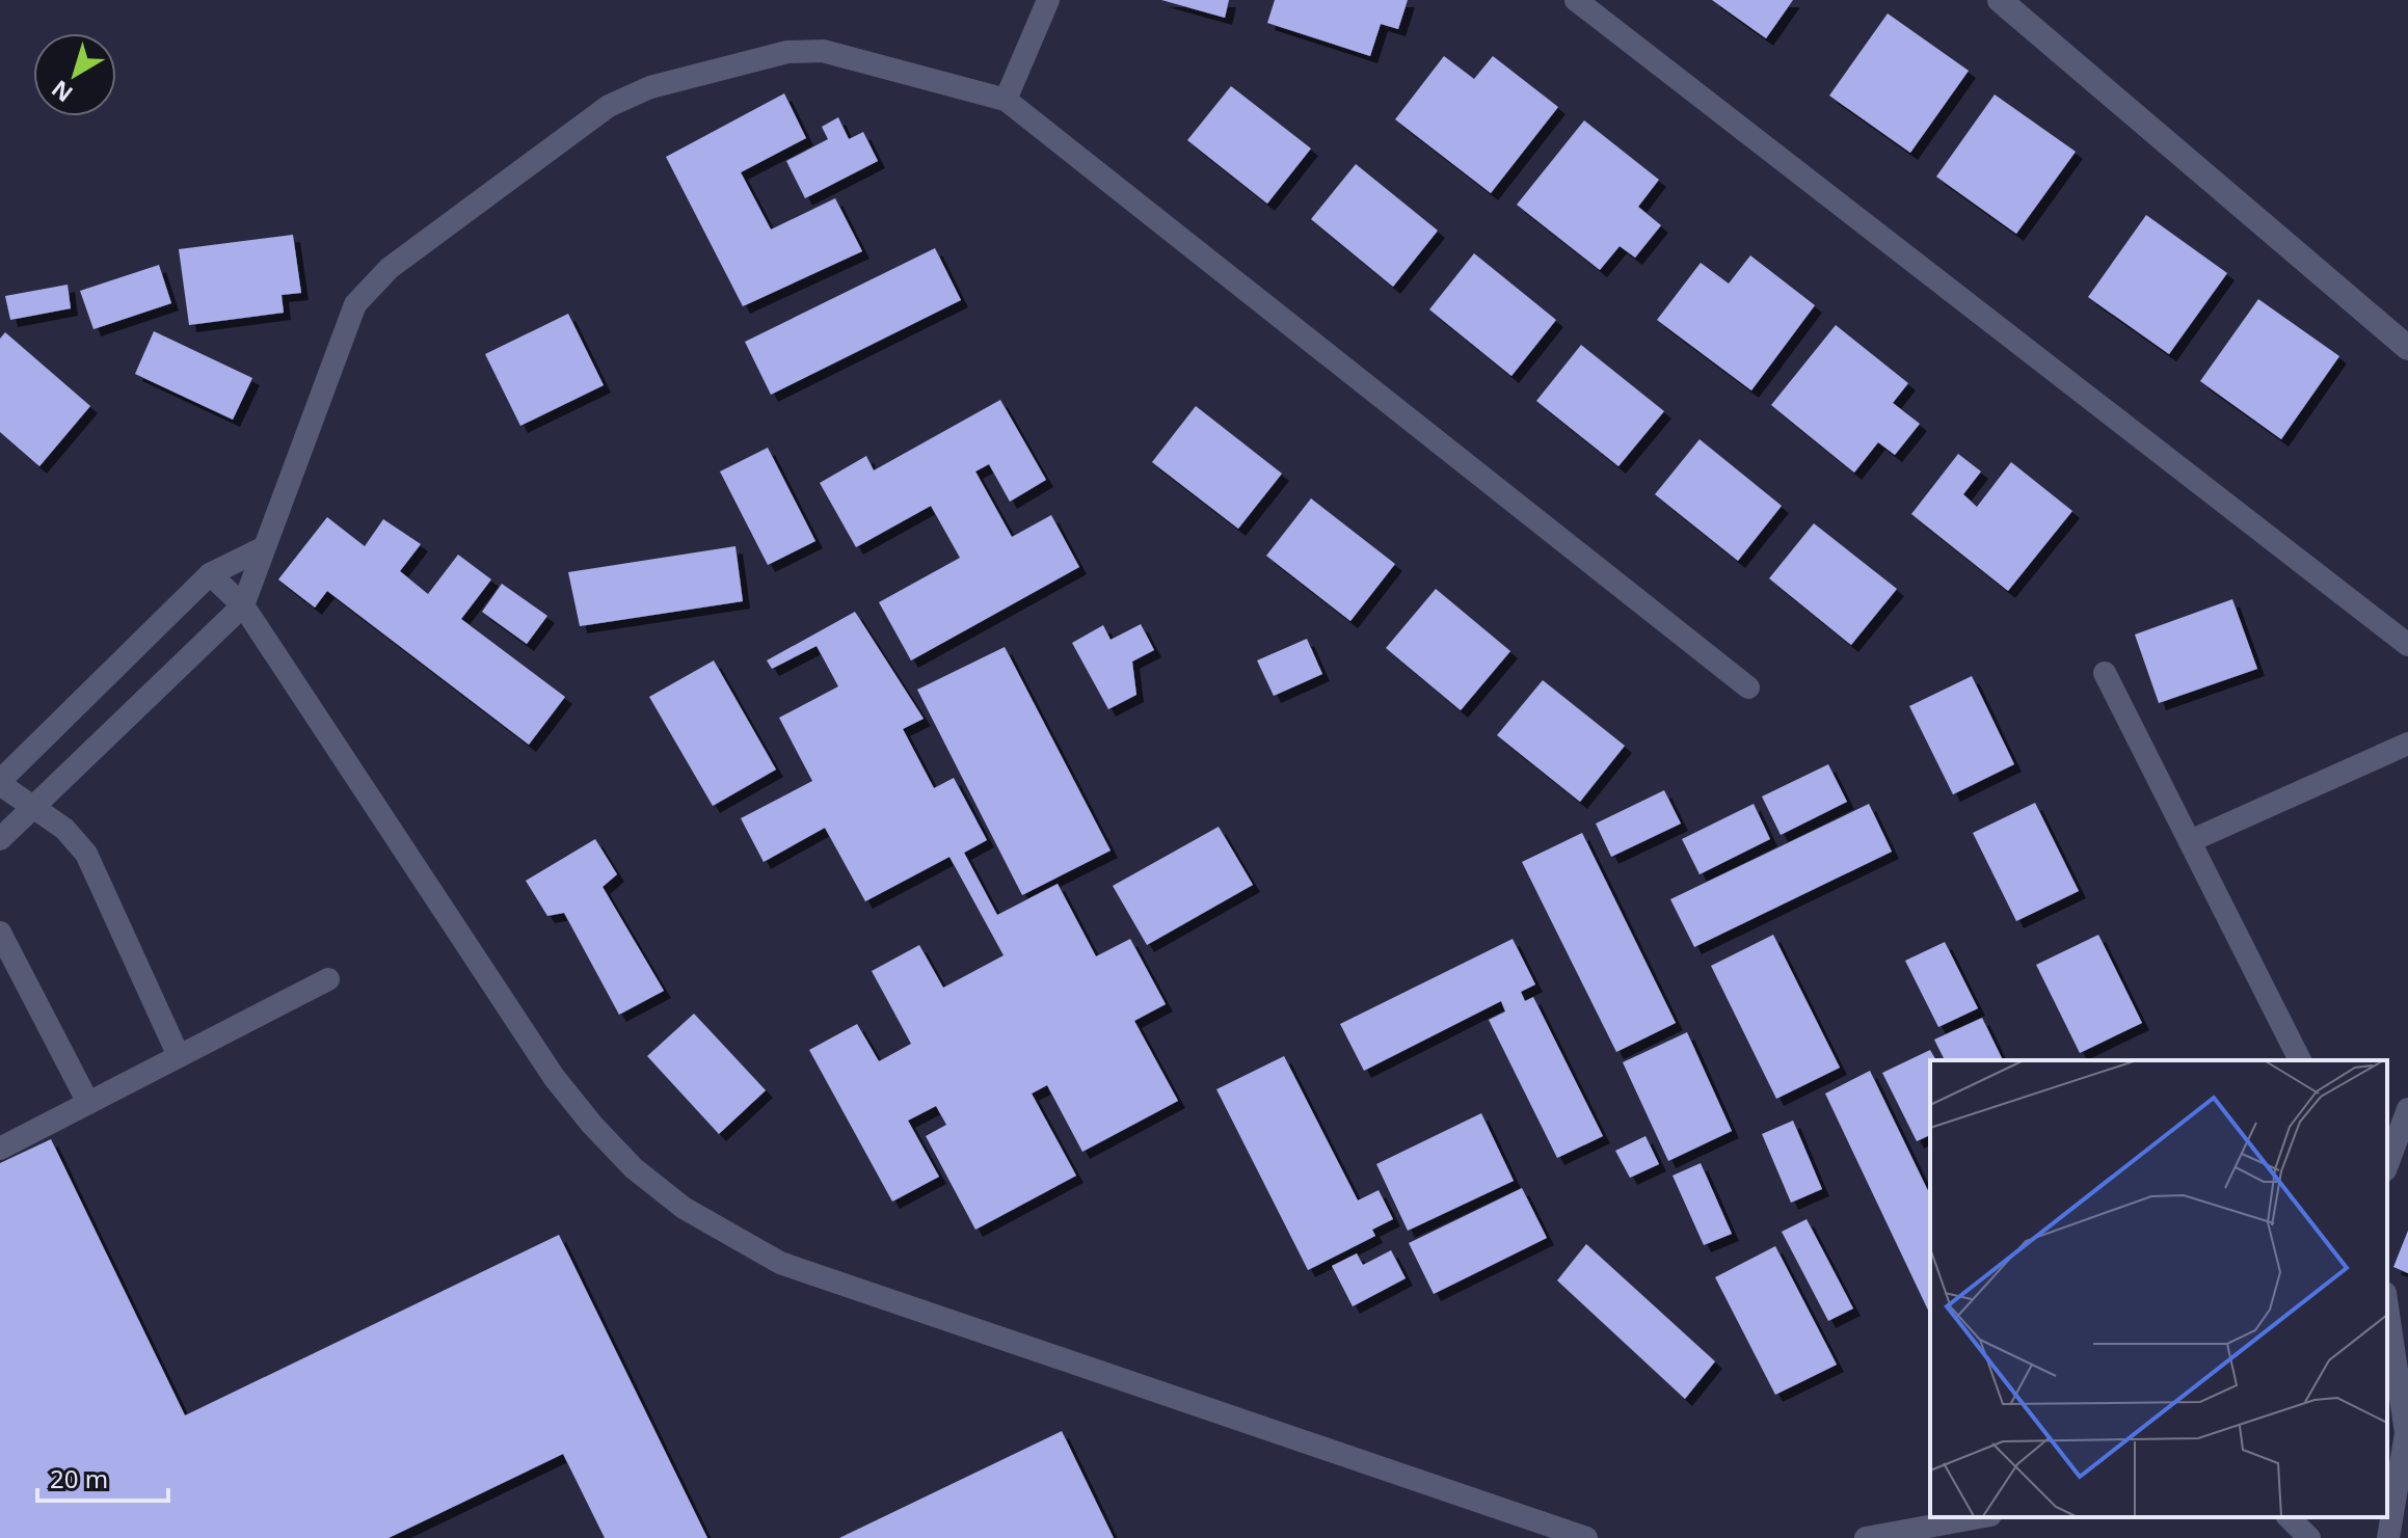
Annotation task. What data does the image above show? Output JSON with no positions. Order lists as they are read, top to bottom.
{
  "scale_bar": "20 m",
  "north": "bottom left"
}
